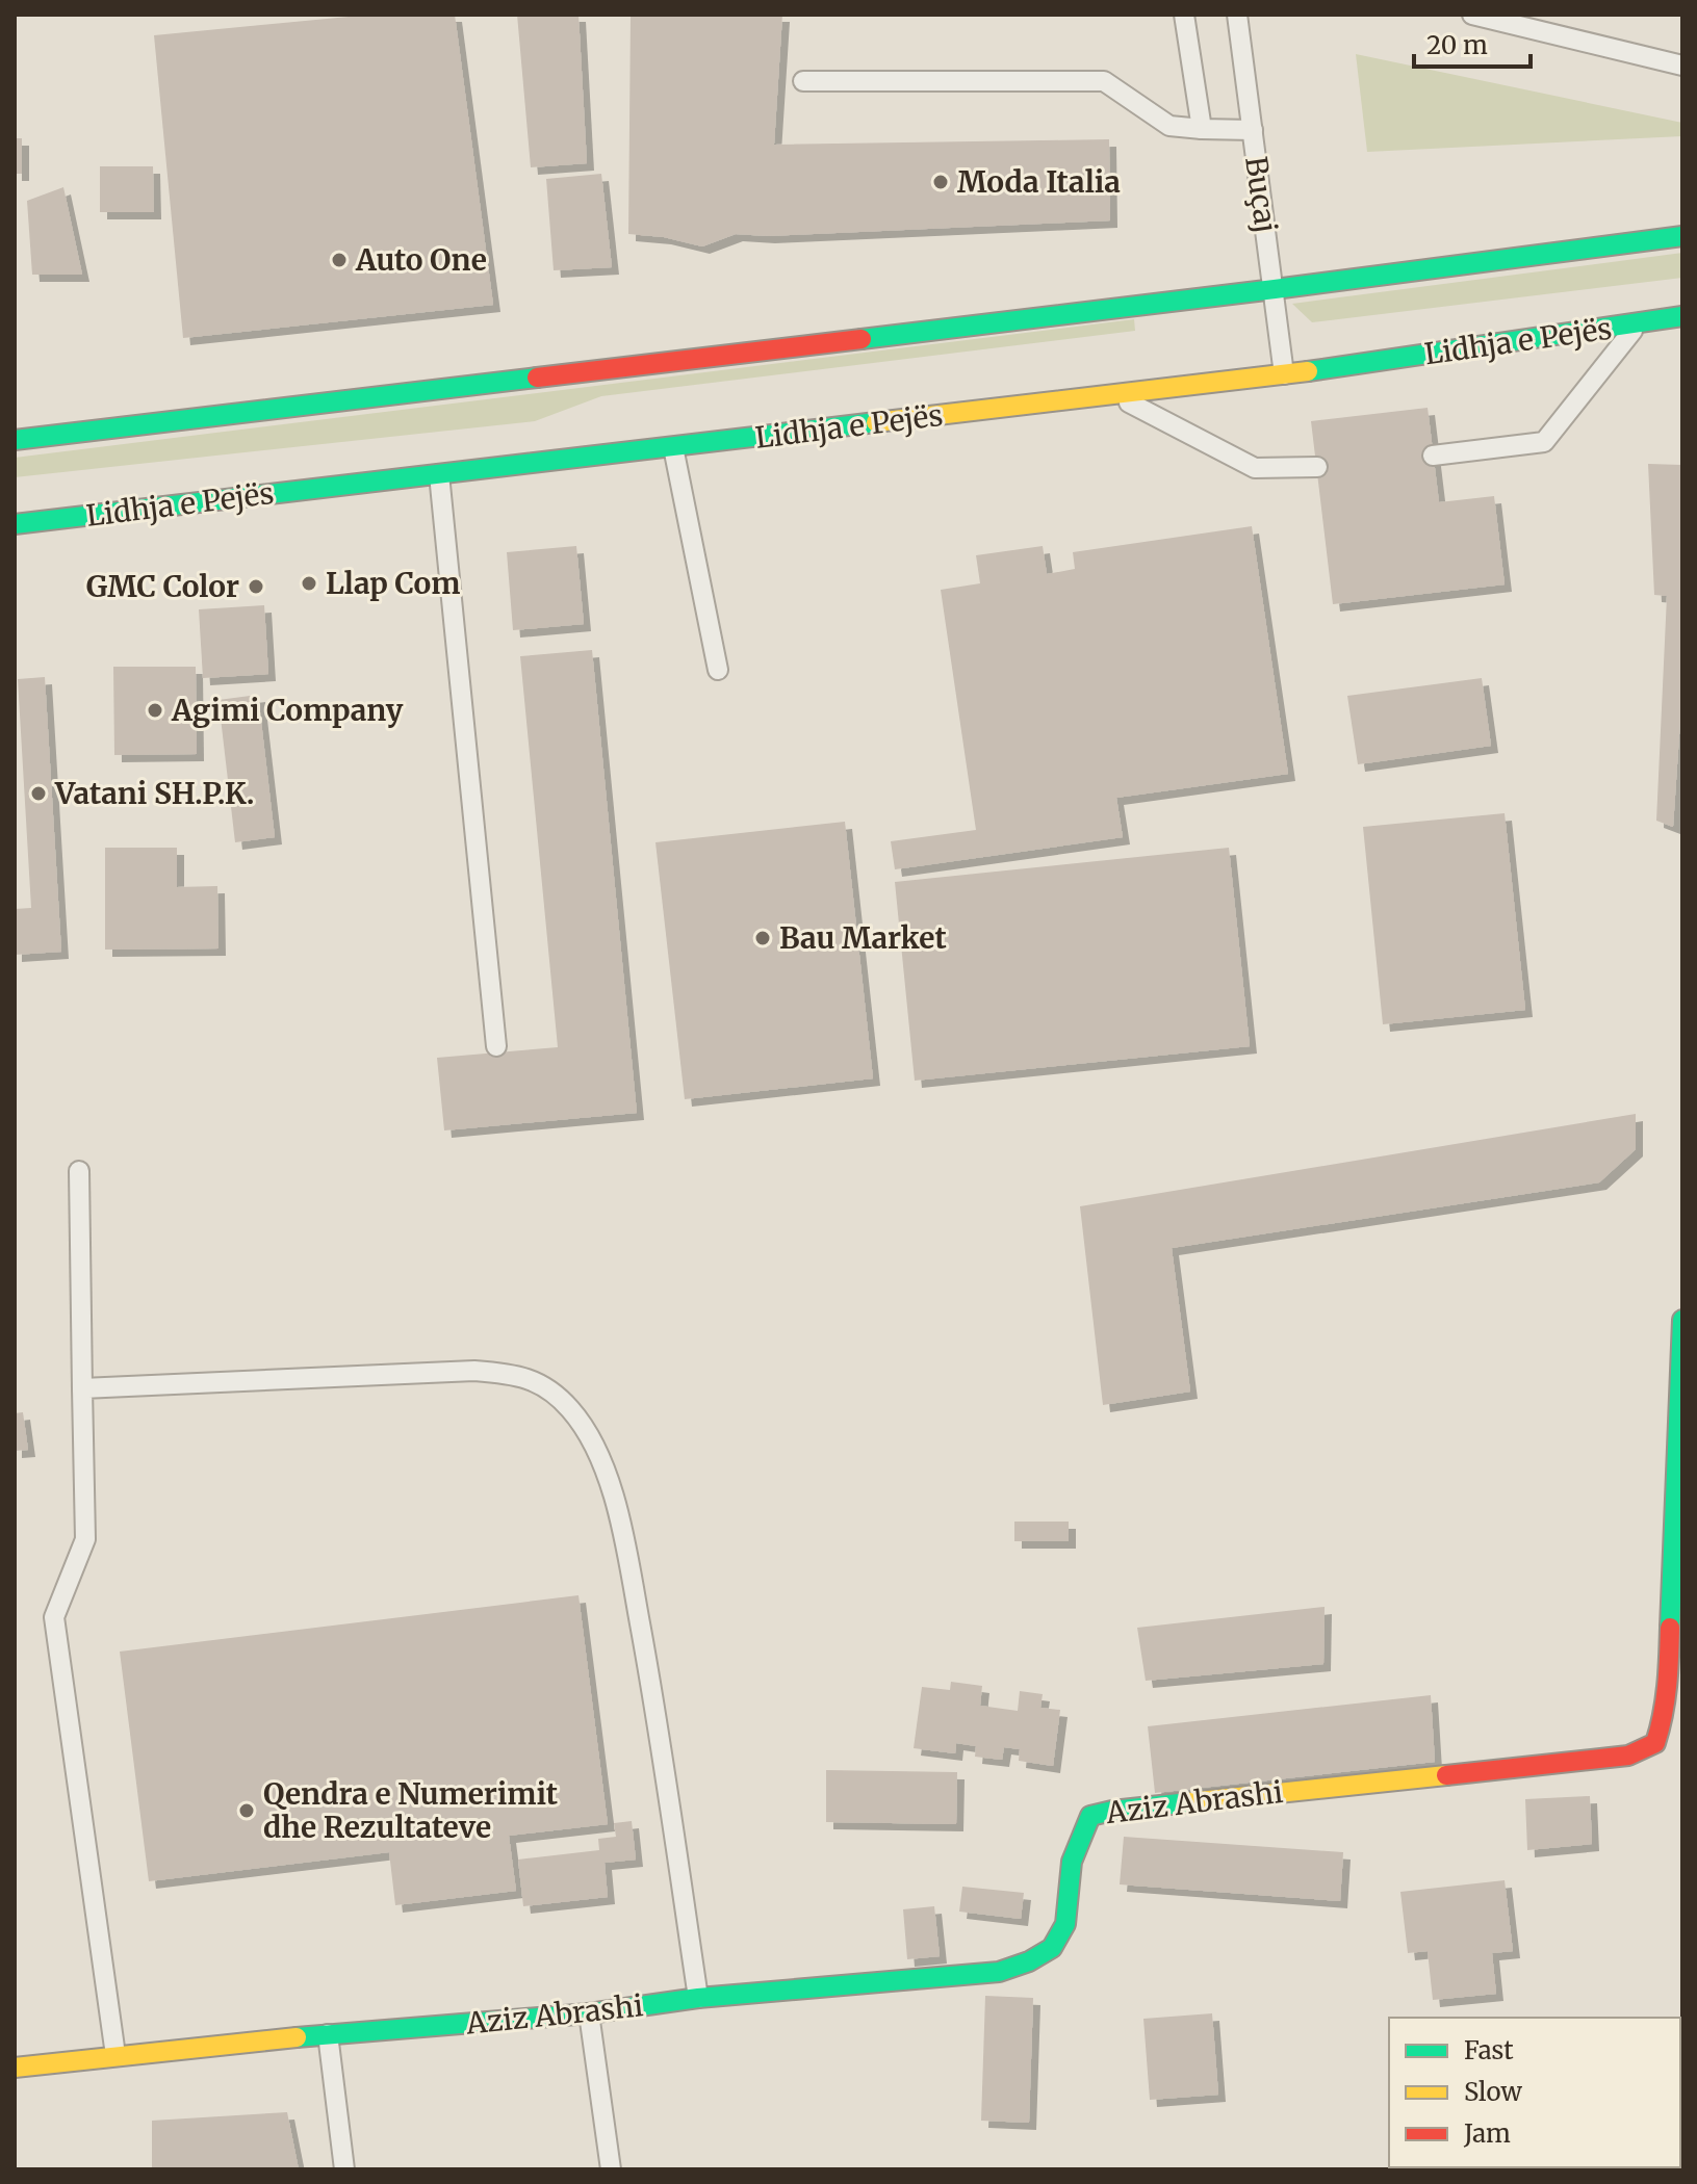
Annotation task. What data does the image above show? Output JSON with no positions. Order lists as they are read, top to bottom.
{
  "streets": {
    "main road": ["Lidhja e Pejës", "Aziz Abrashi"],
    "lane": ["Buçaj"]
  },
  "crossings": [
    ["Buçaj", "Lidhja e Pejës"]
  ],
  "places": [
    "Moda Italia",
    "Auto One",
    "Llap Com",
    "GMC Color",
    "Agimi Company",
    "Vatani SH.P.K.",
    "Bau Market",
    "Qendra e Numerimit dhe Rezultateve"
  ],
  "legend": ["Fast", "Slow", "Jam"],
  "scale_bar": "20 m"
}
